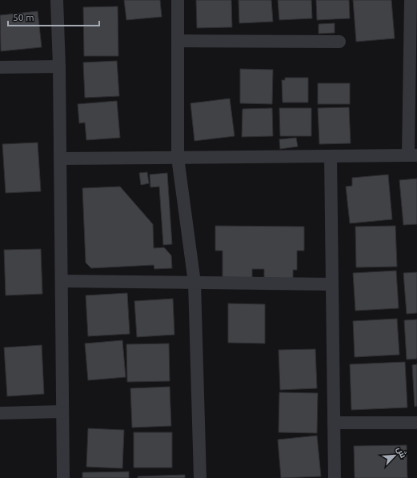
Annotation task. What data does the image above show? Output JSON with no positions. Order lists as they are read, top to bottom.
{
  "scale_bar": "50 m",
  "north": "top right"
}
